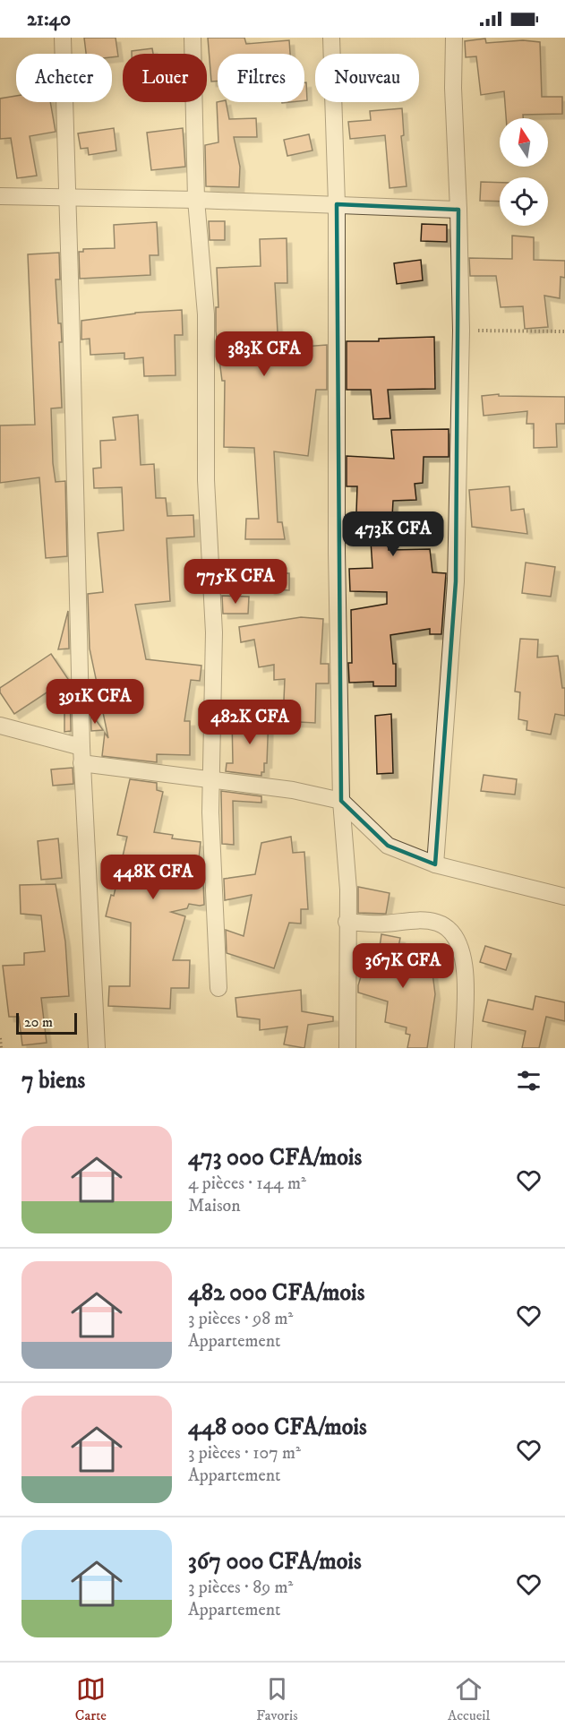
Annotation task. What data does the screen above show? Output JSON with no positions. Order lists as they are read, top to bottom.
{
  "scale_bar": "20 m",
  "north": "top",
  "page": {
    "status": "21:40",
    "chip": [
      "Acheter",
      "Louer",
      "Filtres",
      "Nouveau"
    ],
    "price": [
      "383K CFA",
      "473K CFA",
      "775K CFA",
      "391K CFA",
      "482K CFA",
      "448K CFA",
      "367K CFA"
    ],
    "scale": "20 m",
    "heading": "7 biens",
    "list": [
      {
        "name": "473 000 CFA/mois",
        "note": "4 pièces · 144 m² · Maison"
      },
      {
        "name": "482 000 CFA/mois",
        "note": "3 pièces · 98 m² · Appartement"
      },
      {
        "name": "448 000 CFA/mois",
        "note": "3 pièces · 107 m² · Appartement"
      },
      {
        "name": "367 000 CFA/mois",
        "note": "3 pièces · 89 m² · Appartement"
      }
    ],
    "tabs": ["Carte", "Favoris", "Accueil"]
  }
}
